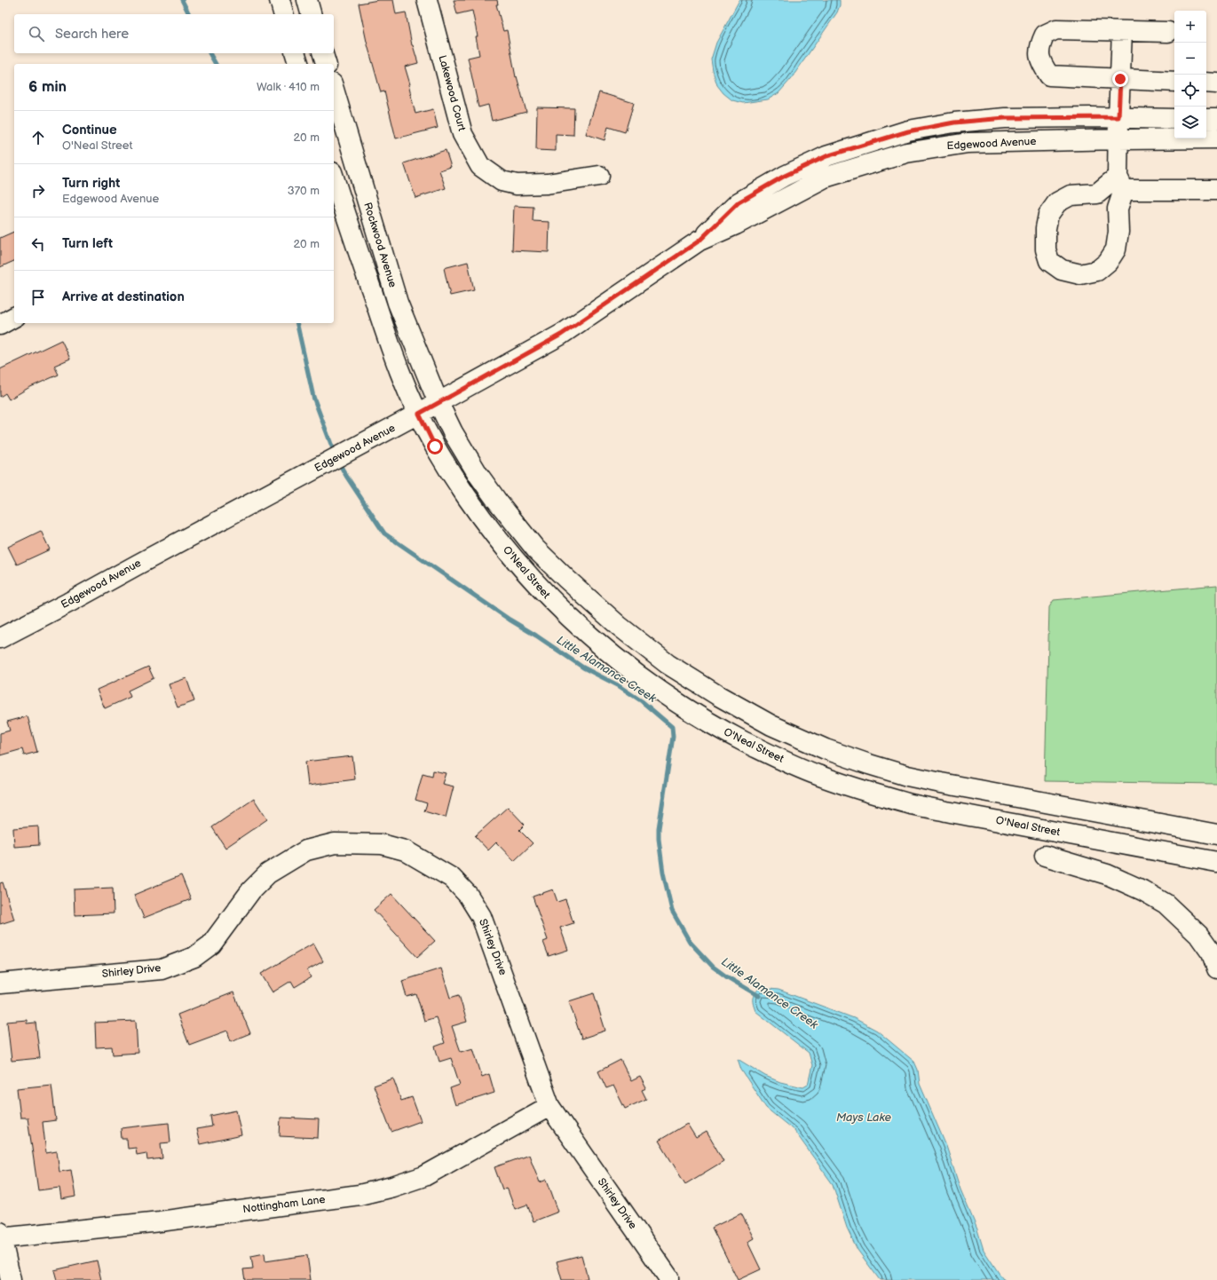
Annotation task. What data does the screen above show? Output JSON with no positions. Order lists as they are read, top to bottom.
{
  "streets": {
    "street": [
      "Lakewood Court",
      "Edgewood Avenue",
      "Rockwood Avenue",
      "O'Neal Street",
      "Shirley Drive",
      "Nottingham Lane"
    ]
  },
  "crossings": [
    ["Edgewood Avenue", "Rockwood Avenue"],
    ["Edgewood Avenue", "O'Neal Street"],
    ["Rockwood Avenue", "O'Neal Street"],
    ["Shirley Drive", "Nottingham Lane"]
  ],
  "water": ["Little Alamance Creek", "Mays Lake"],
  "page": {
    "map_buttons": ["+", "−"],
    "search": "Search here",
    "heading": ["6 min", "Walk · 410 m"],
    "list": [
      ["Continue", "O'Neal Street", "20 m"],
      ["Turn right", "Edgewood Avenue", "370 m"],
      ["Turn left", "20 m"],
      "Arrive at destination"
    ]
  }
}
